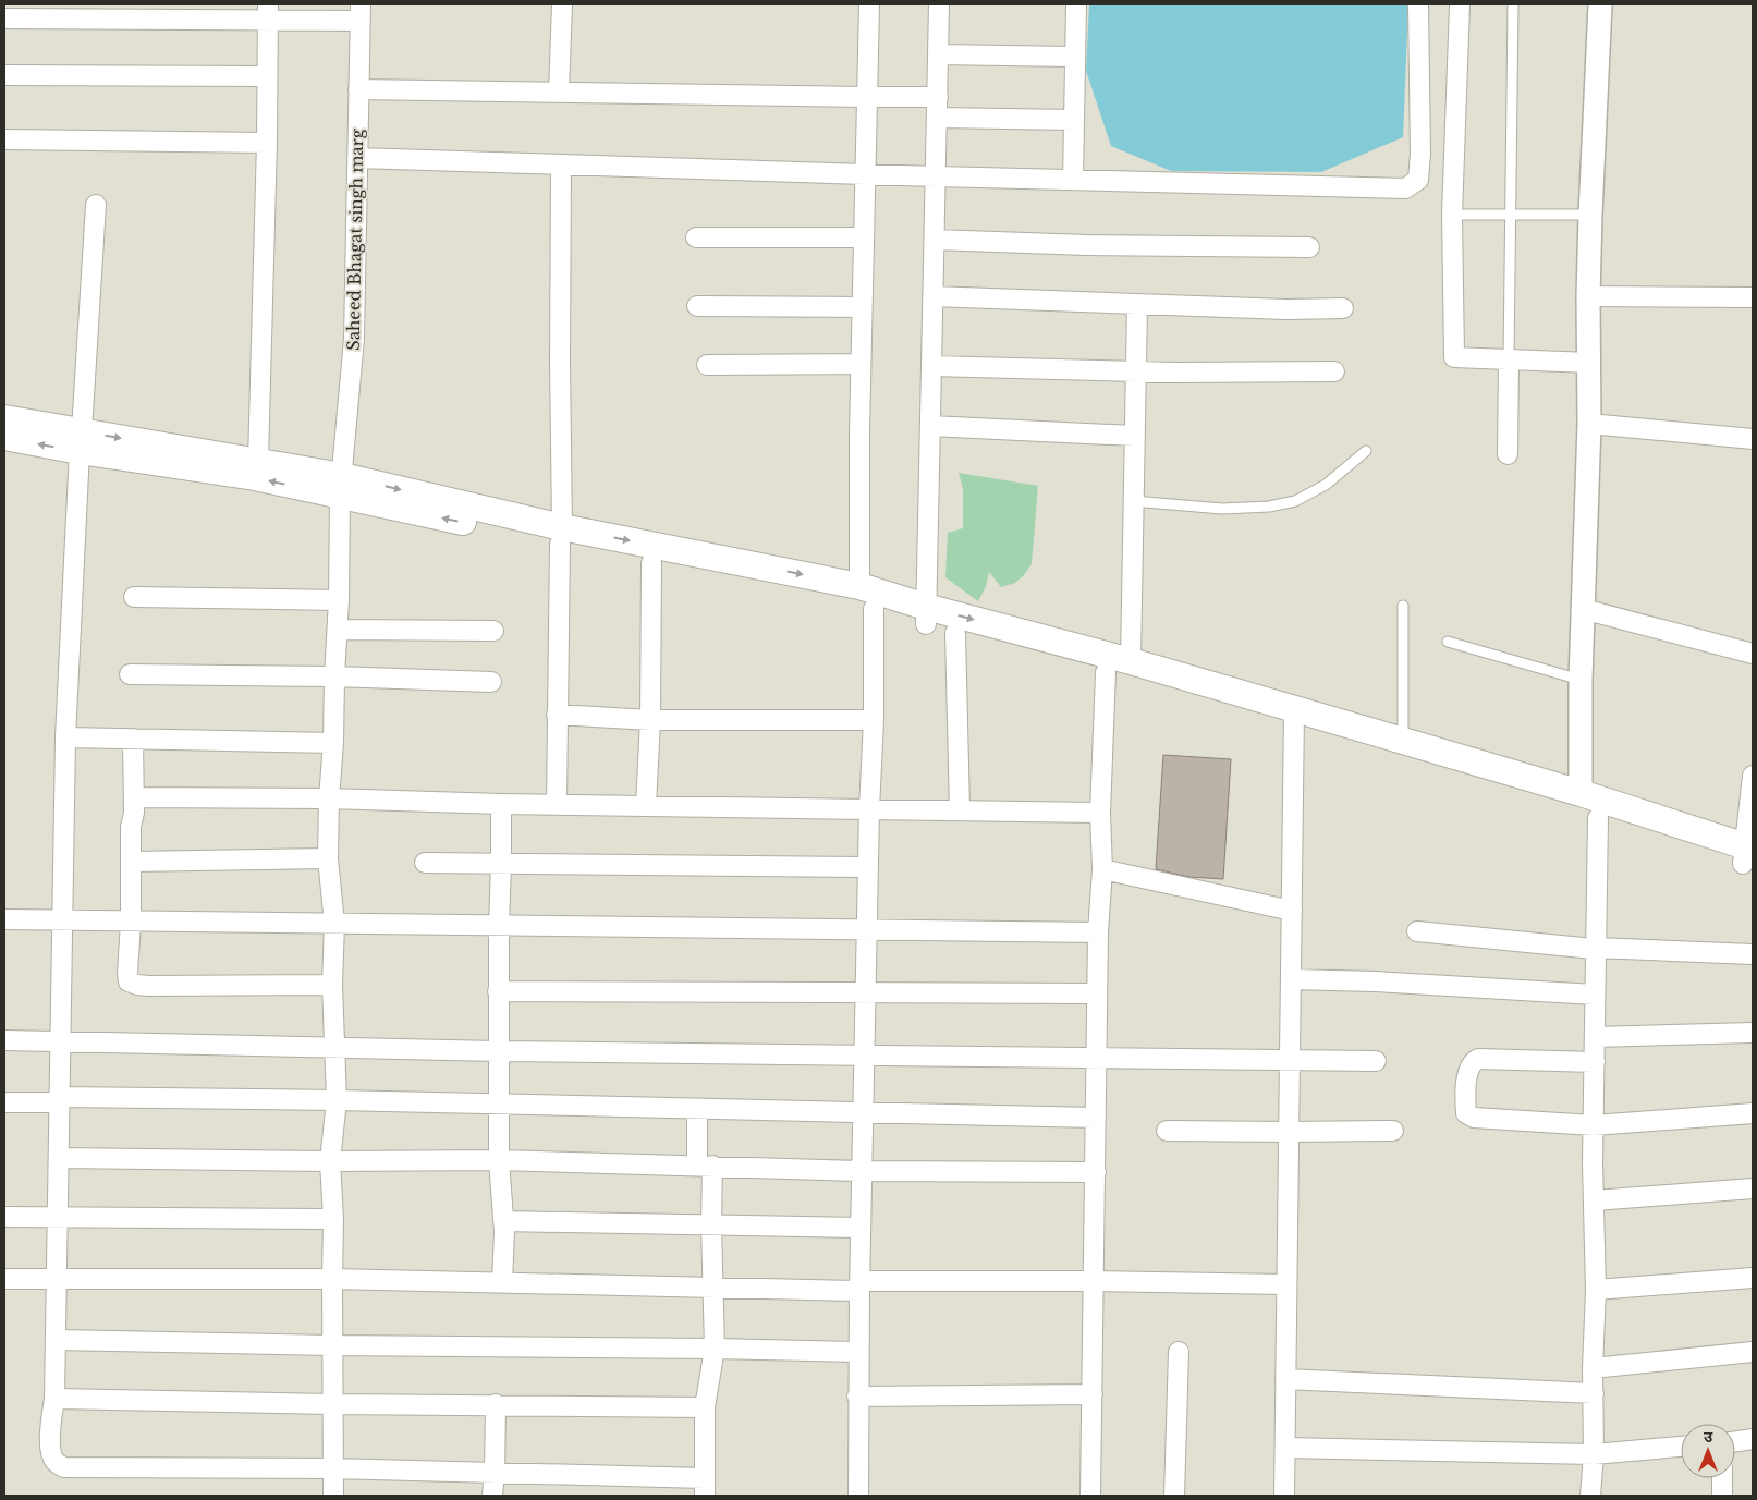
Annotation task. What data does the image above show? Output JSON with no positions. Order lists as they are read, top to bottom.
{
  "streets": {
    "street": ["Saheed Bhagat singh marg"]
  },
  "north": "top"
}
